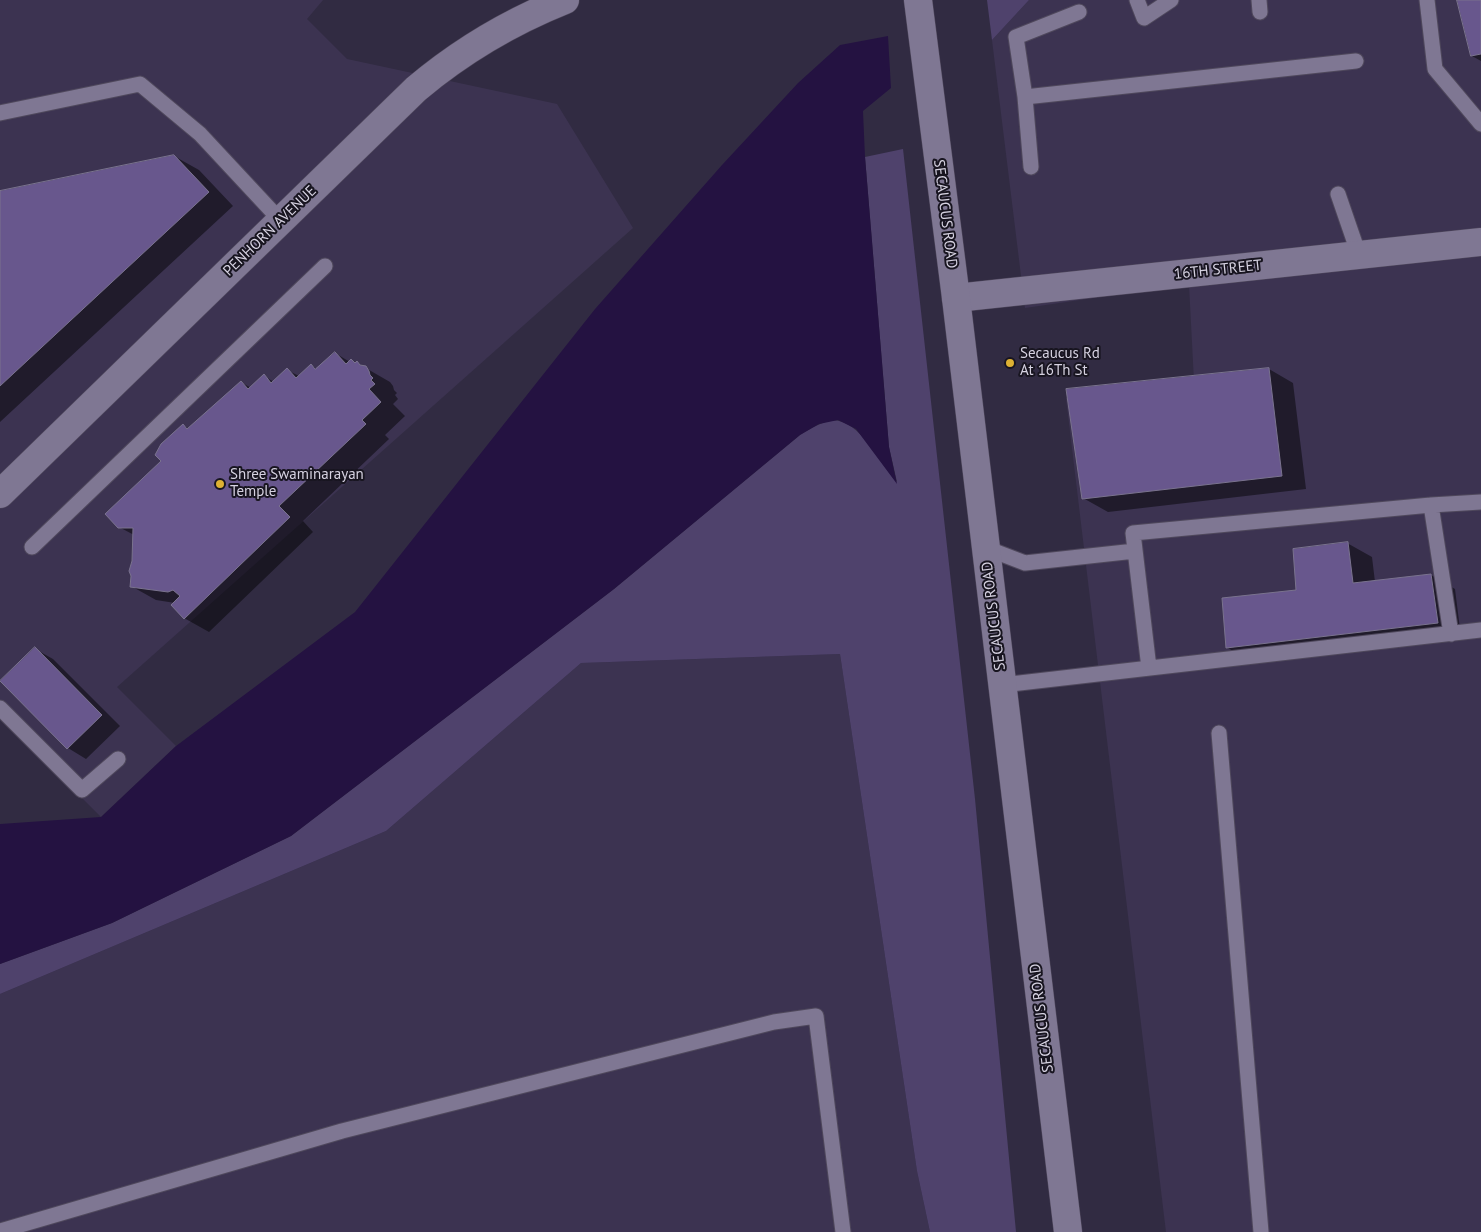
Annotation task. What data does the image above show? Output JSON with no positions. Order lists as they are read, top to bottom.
{
  "streets": {
    "street": ["SECAUCUS ROAD", "PENHORN AVENUE", "16TH STREET"]
  },
  "crossings": [
    ["SECAUCUS ROAD", "16TH STREET"]
  ],
  "places": ["Secaucus Rd At 16Th St", "Shree Swaminarayan Temple"]
}
